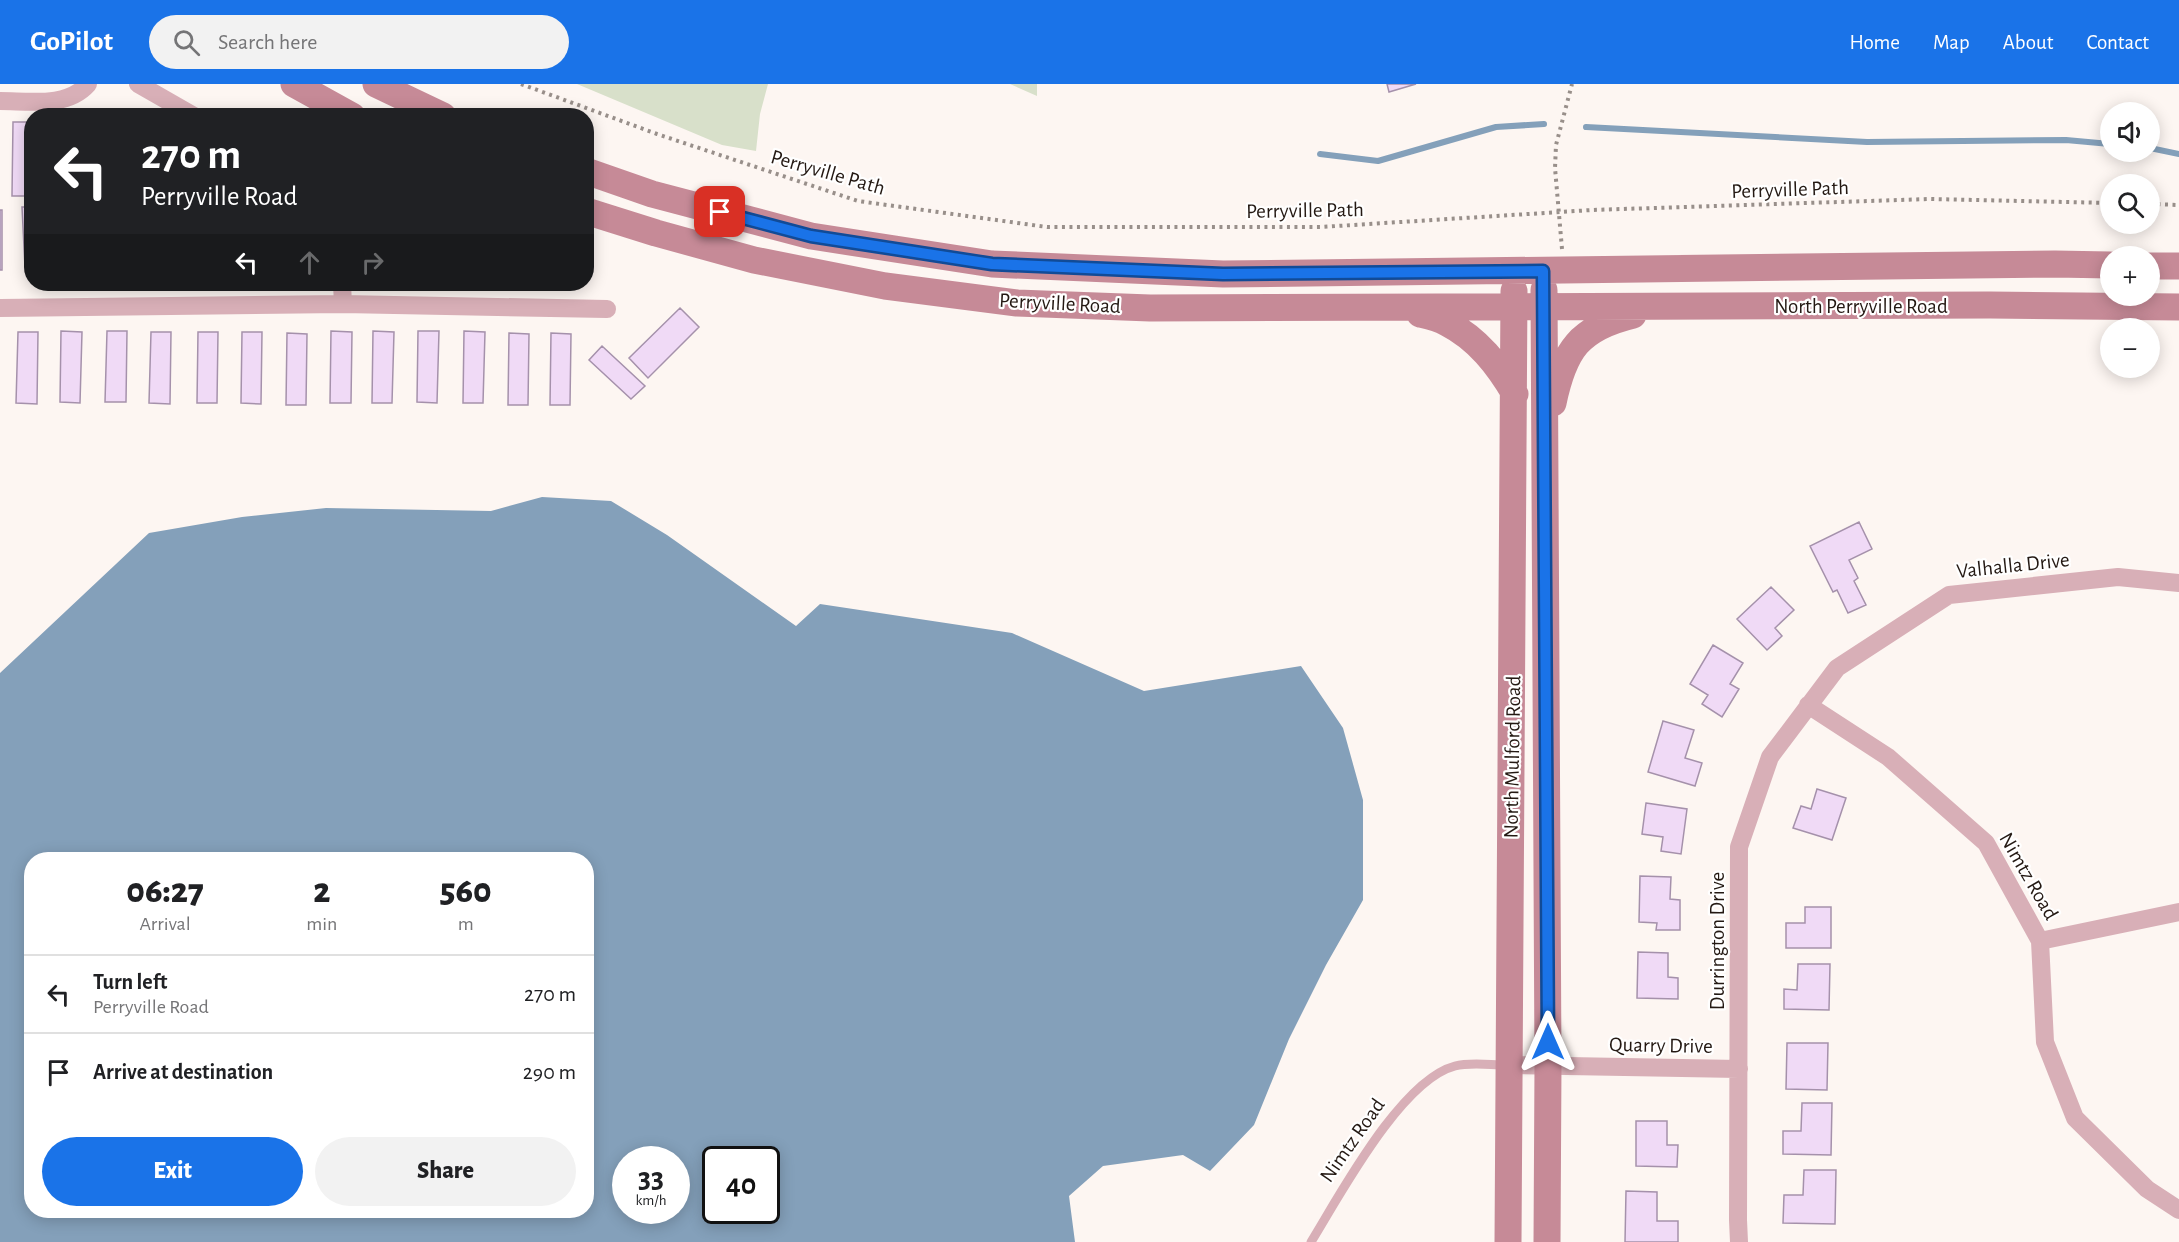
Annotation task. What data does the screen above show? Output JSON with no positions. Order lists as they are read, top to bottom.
{
  "streets": {
    "main road": ["Perryville Road", "North Perryville Road", "North Mulford Road"],
    "street": [
      "Valhalla Drive",
      "Nimtz Road",
      "Durrington Drive",
      "Quarry Drive"
    ],
    "path": ["Perryville Path"]
  },
  "crossings": [
    ["Perryville Road", "North Perryville Road"],
    ["Perryville Road", "North Mulford Road"],
    ["North Perryville Road", "North Mulford Road"],
    ["Valhalla Drive", "Durrington Drive"],
    ["North Mulford Road", "Nimtz Road"],
    ["North Mulford Road", "Quarry Drive"],
    ["Nimtz Road", "Durrington Drive"],
    ["Nimtz Road", "Quarry Drive"],
    ["Durrington Drive", "Quarry Drive"]
  ],
  "page": {
    "header": "GoPilot",
    "search": "Search here",
    "nav": [
      "Home",
      "Map",
      "About",
      "Contact"
    ],
    "map_buttons": ["+", "−"],
    "turn": ["270 m", "Perryville Road"],
    "eta": [
      "06:27",
      "Arrival",
      "2",
      "min",
      "560",
      "m"
    ],
    "list": [
      {
        "name": "Turn left",
        "note": "Perryville Road",
        "value": "270 m"
      },
      {
        "name": "Arrive at destination",
        "value": "290 m"
      }
    ],
    "buttons": ["Exit", "Share"],
    "speed": "33 km/h",
    "limit": "40"
  }
}
